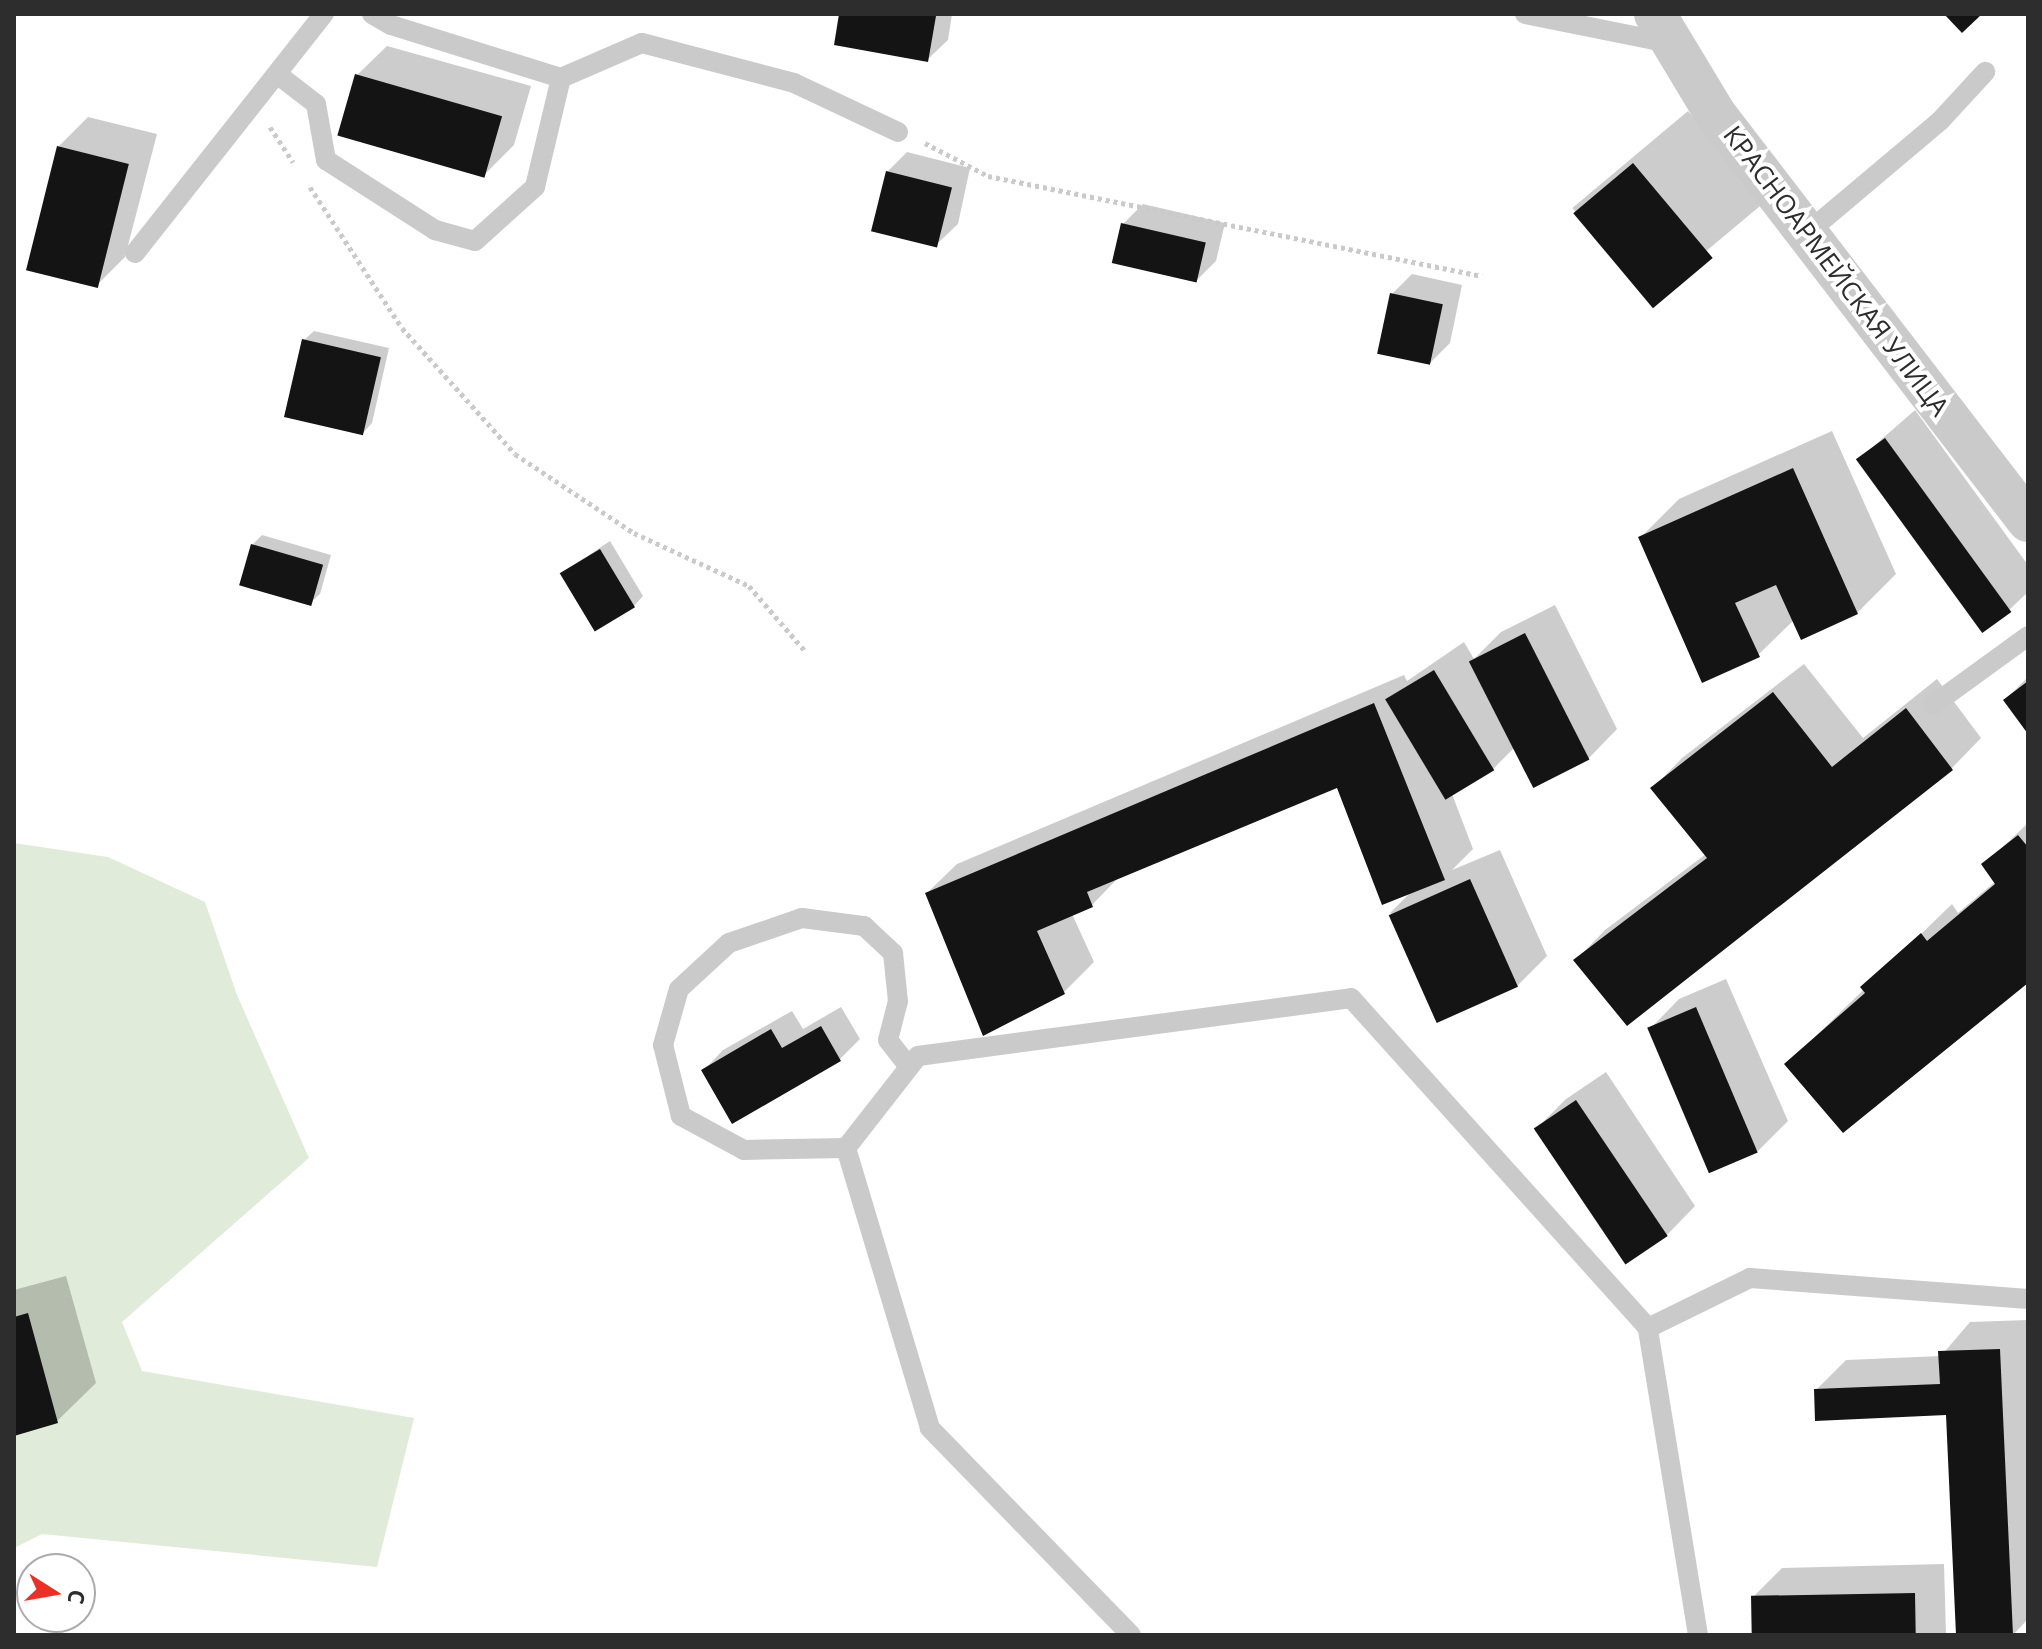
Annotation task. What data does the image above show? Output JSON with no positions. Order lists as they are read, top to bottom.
{
  "streets": {
    "street": ["КРАСНОАРМЕЙСКАЯ УЛИЦА"]
  },
  "north": "right"
}
